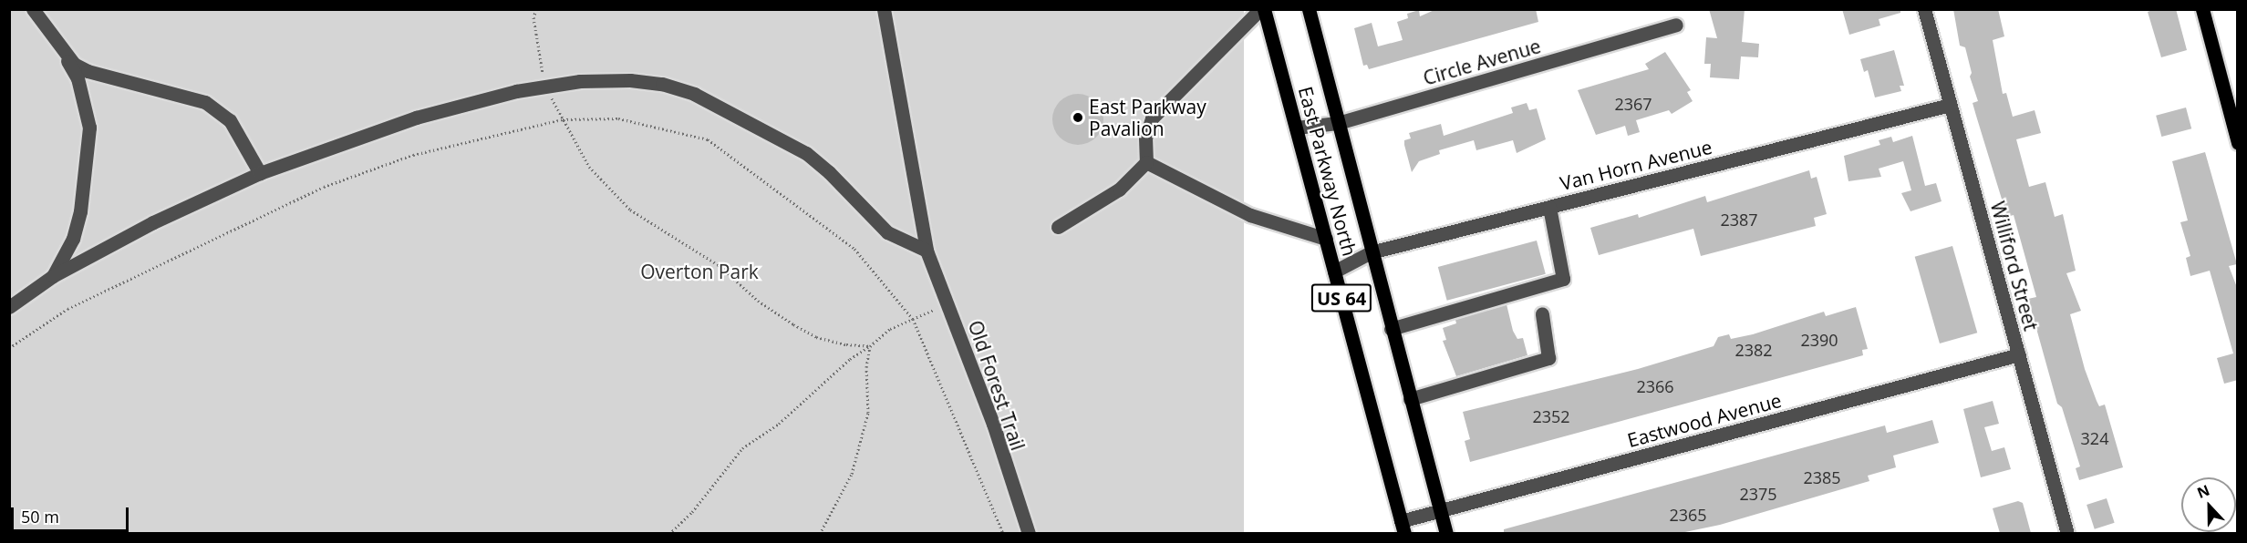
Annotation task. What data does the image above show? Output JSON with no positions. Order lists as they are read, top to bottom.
{
  "streets": {
    "main road": ["East Parkway North", "US 64"],
    "street": [
      "Circle Avenue",
      "Van Horn Avenue",
      "Williford Street",
      "Old Forest Trail",
      "Eastwood Avenue"
    ]
  },
  "crossings": [
    ["Circle Avenue", "East Parkway North"],
    ["Van Horn Avenue", "East Parkway North"],
    ["Van Horn Avenue", "Williford Street"],
    ["East Parkway North", "Eastwood Avenue"],
    ["Williford Street", "Eastwood Avenue"]
  ],
  "parks": ["Overton Park"],
  "places": ["East Parkway Pavalion"],
  "house_numbers": [
    "2367",
    "2387",
    "2390",
    "2382",
    "2366",
    "2352",
    "324",
    "2385",
    "2375",
    "2365"
  ],
  "scale_bar": "50 m",
  "north": "top"
}
